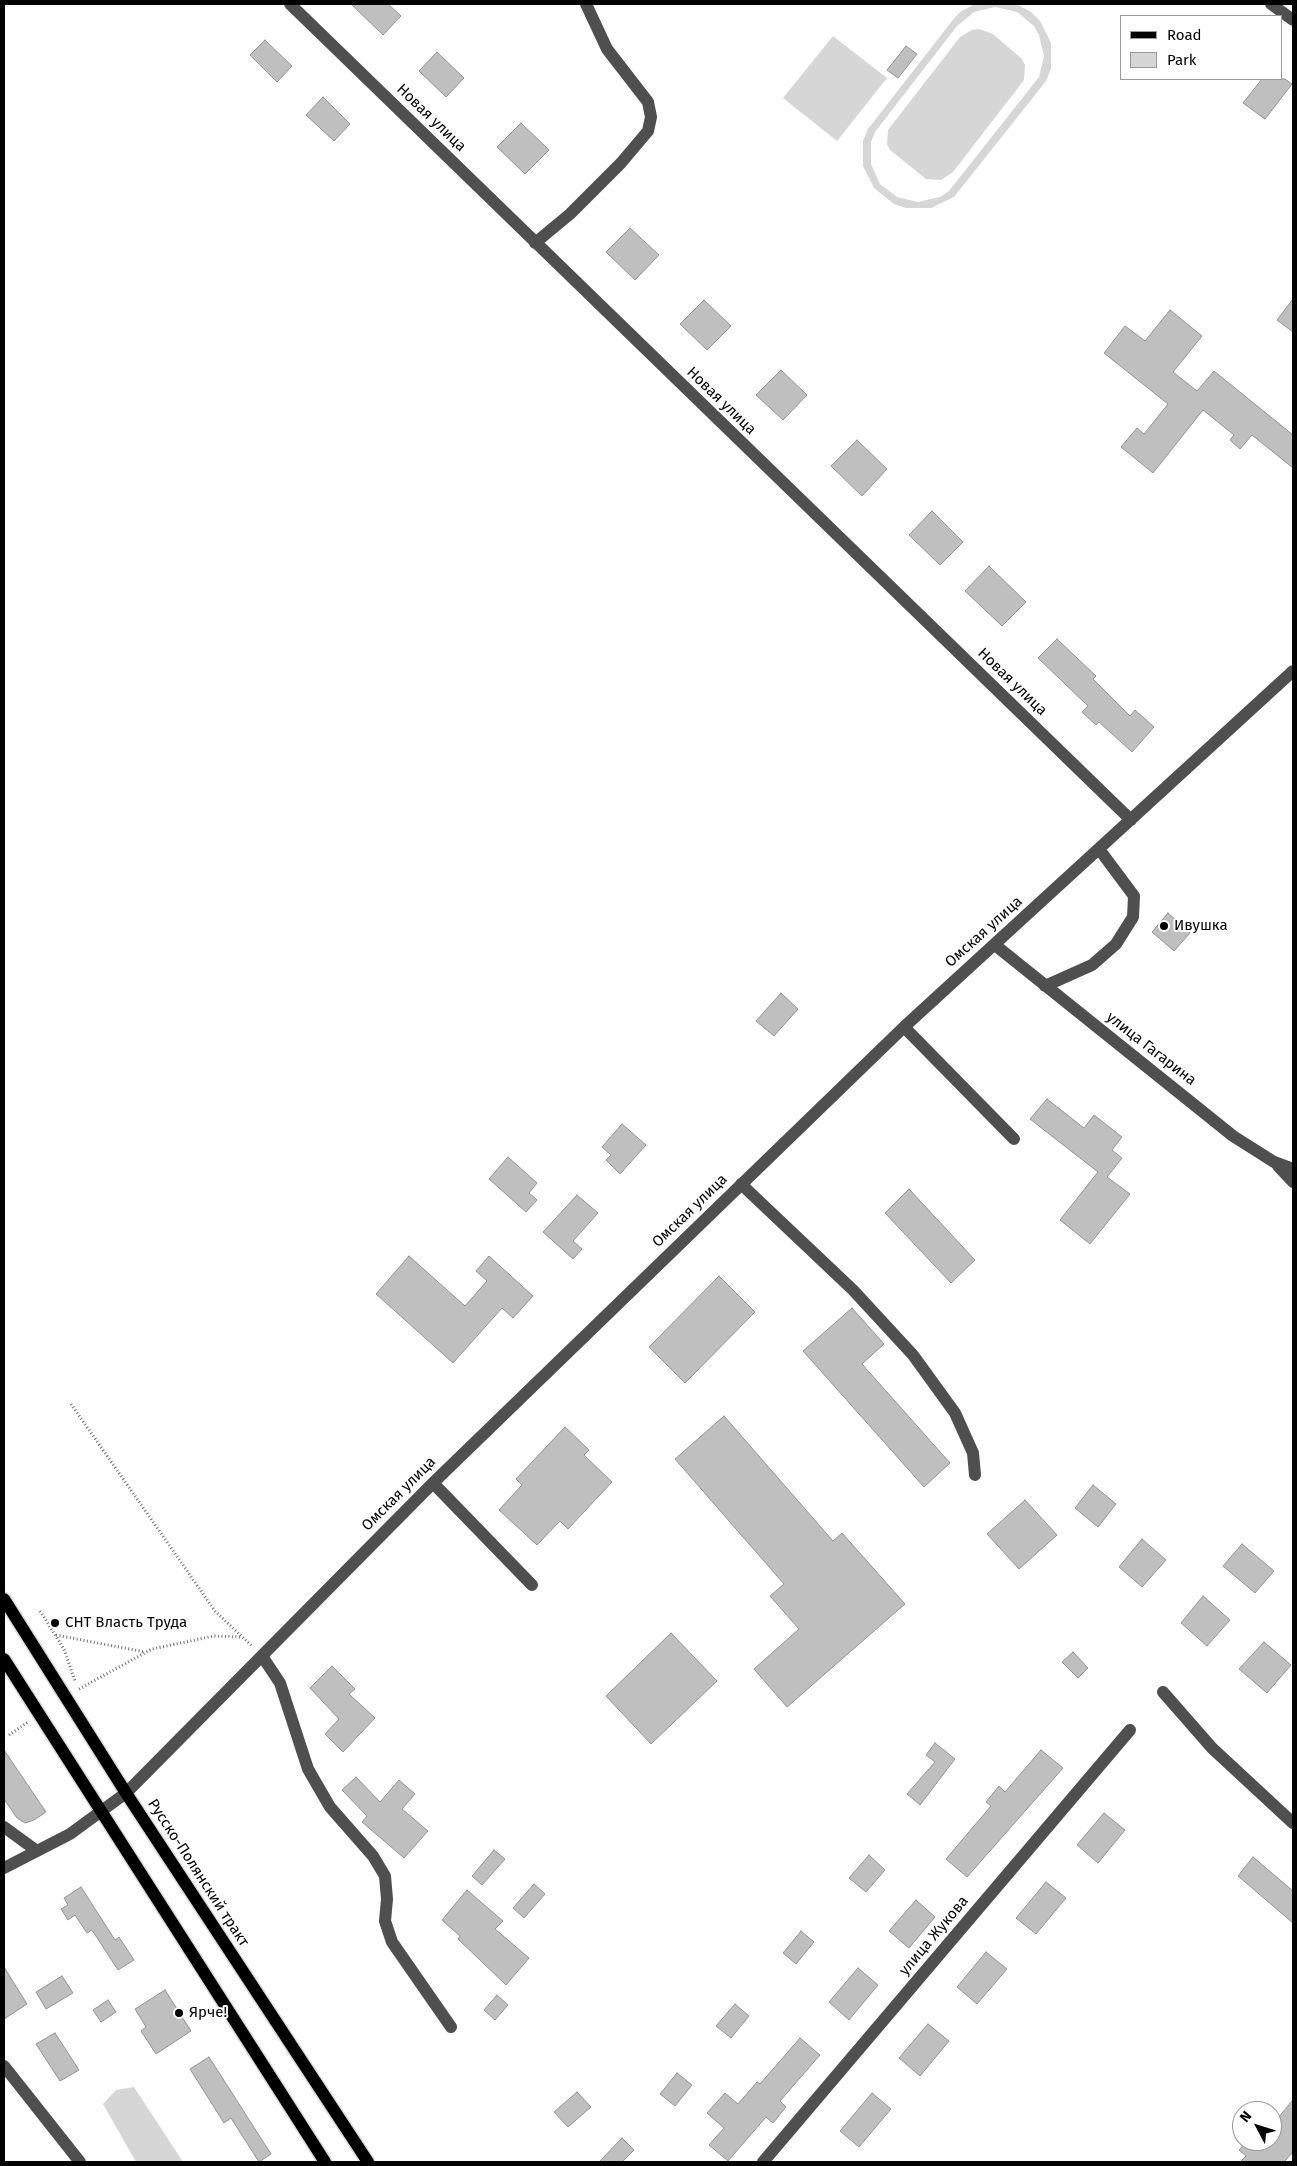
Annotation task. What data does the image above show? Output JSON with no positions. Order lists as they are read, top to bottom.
{
  "streets": {
    "main road": ["Русско-Полянский тракт"],
    "street": [
      "Новая улица",
      "Омская улица",
      "улица Гагарина",
      "улица Жукова"
    ]
  },
  "crossings": [
    ["Новая улица", "Омская улица"],
    ["Омская улица", "улица Гагарина"],
    ["Омская улица", "Русско-Полянский тракт"]
  ],
  "places": ["Ивушка", "СНТ Власть Труда", "Ярче!"],
  "legend": ["Road", "Park"],
  "north": "top left"
}
